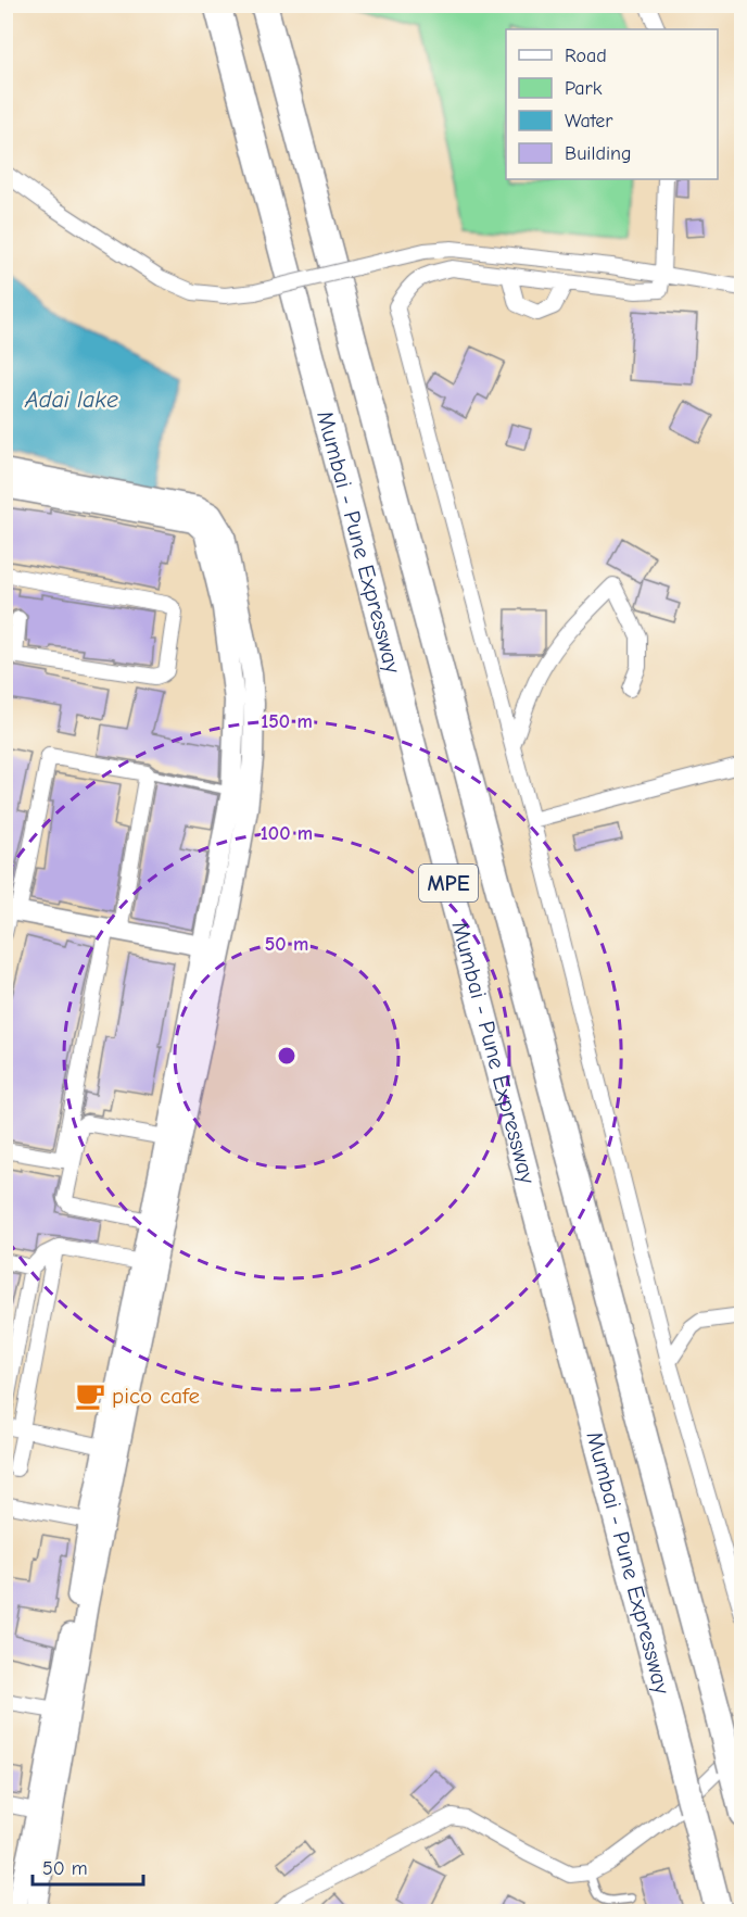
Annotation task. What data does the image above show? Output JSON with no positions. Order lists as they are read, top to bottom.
{
  "streets": {
    "highway": ["Mumbai - Pune Expressway", "MPE"]
  },
  "water": ["Adai lake"],
  "places": {
    "cafe": ["pico cafe"]
  },
  "legend": [
    "Road",
    "Park",
    "Water",
    "Building"
  ],
  "scale_bar": "50 m",
  "rings": ["150 m", "100 m", "50 m"]
}
